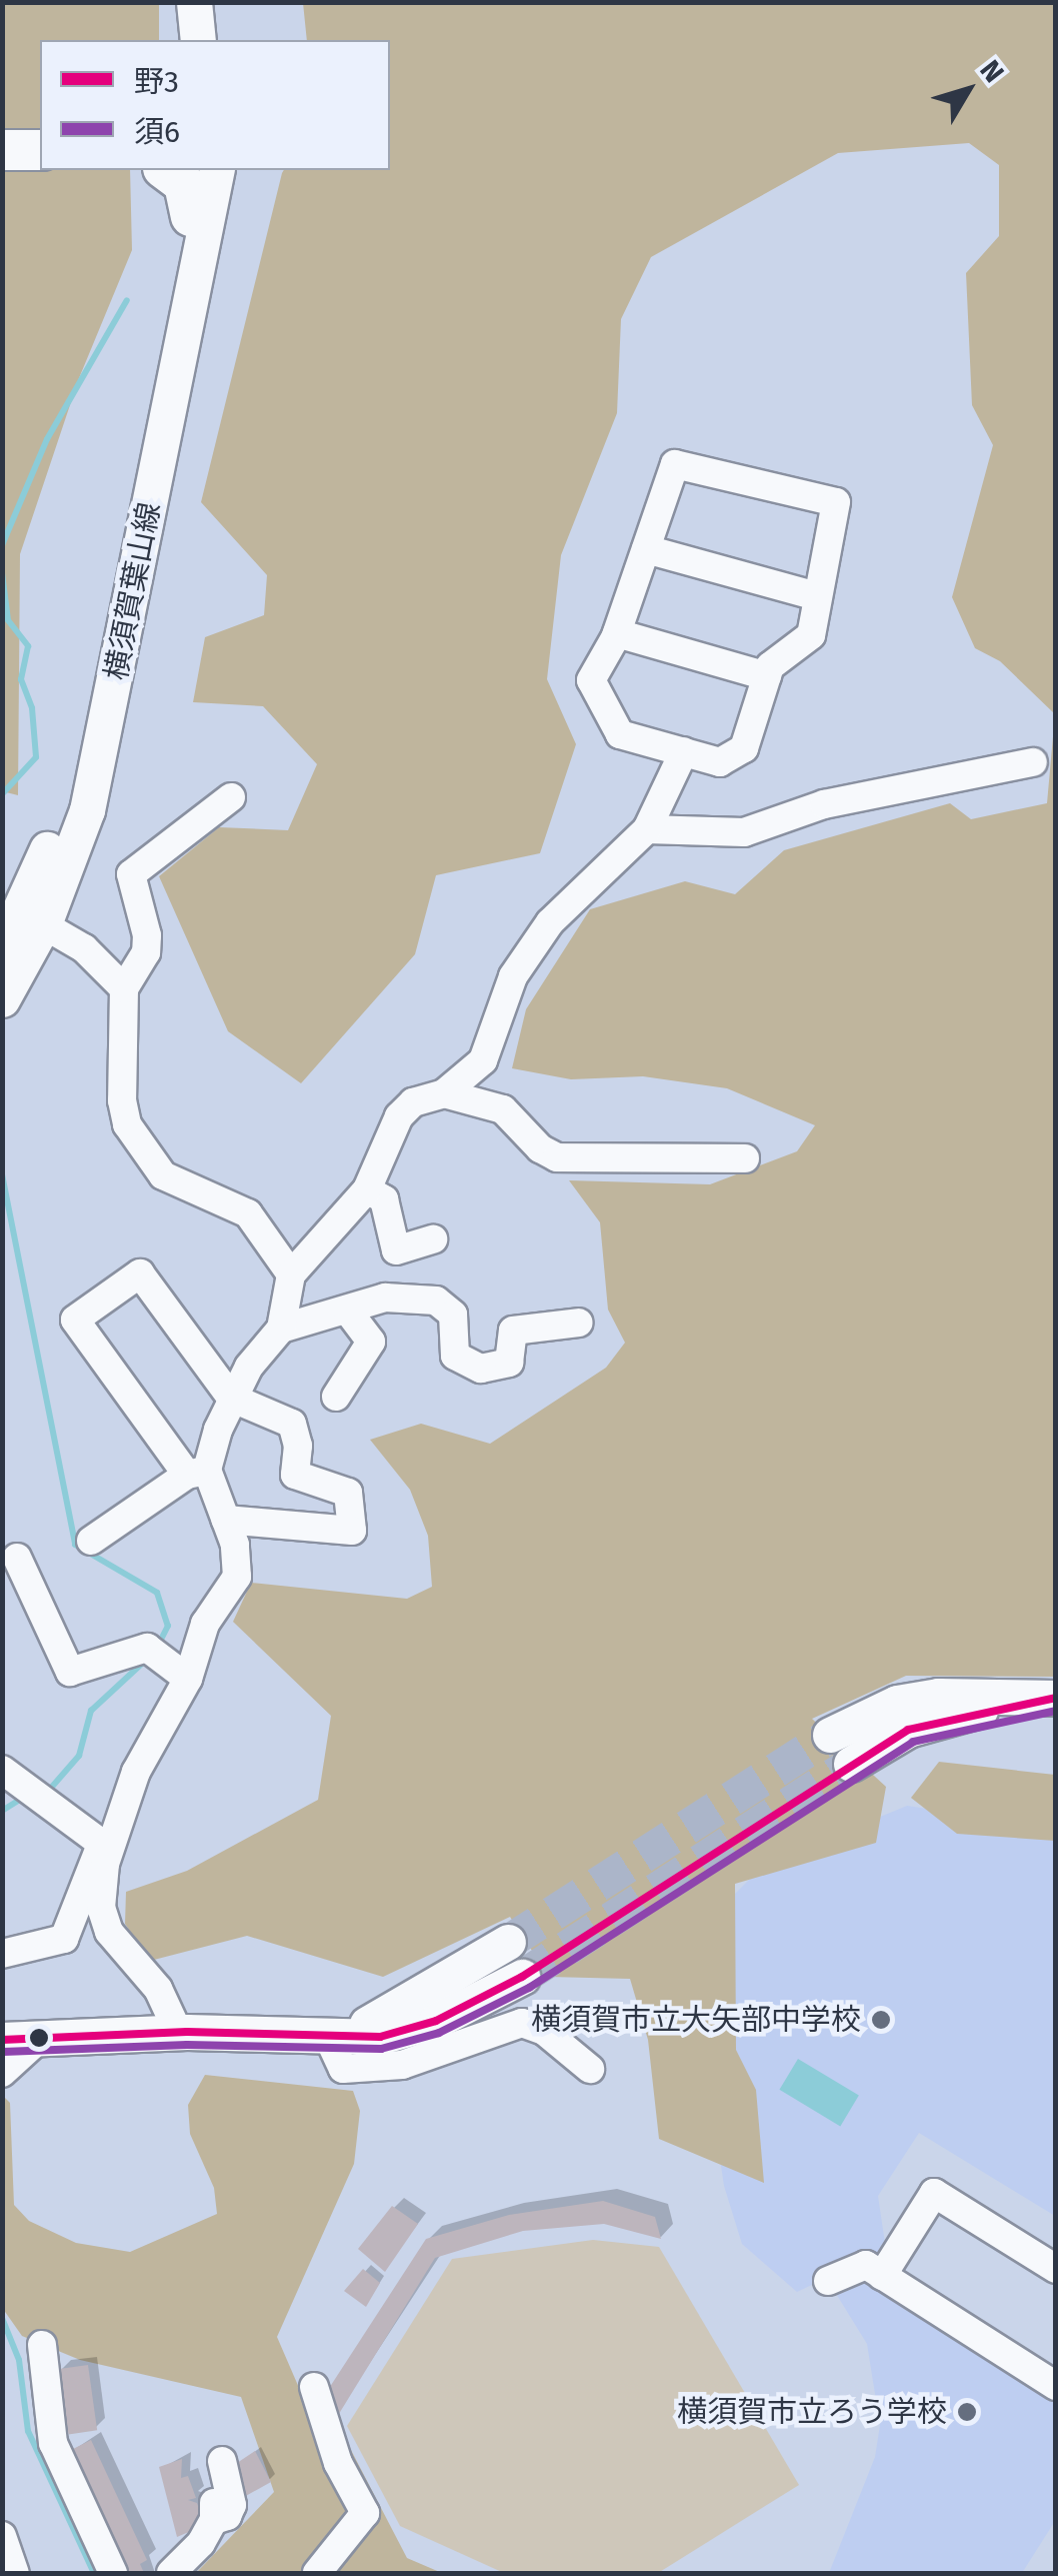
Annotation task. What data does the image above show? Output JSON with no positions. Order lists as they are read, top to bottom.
{
  "streets": {
    "main road": ["横須賀葉山線"]
  },
  "places": ["横須賀市立大矢部中学校", "横須賀市立ろう学校"],
  "lines": ["transit line 野3", "transit line 須6"],
  "legend": ["野3", "須6"],
  "north": "top right"
}
